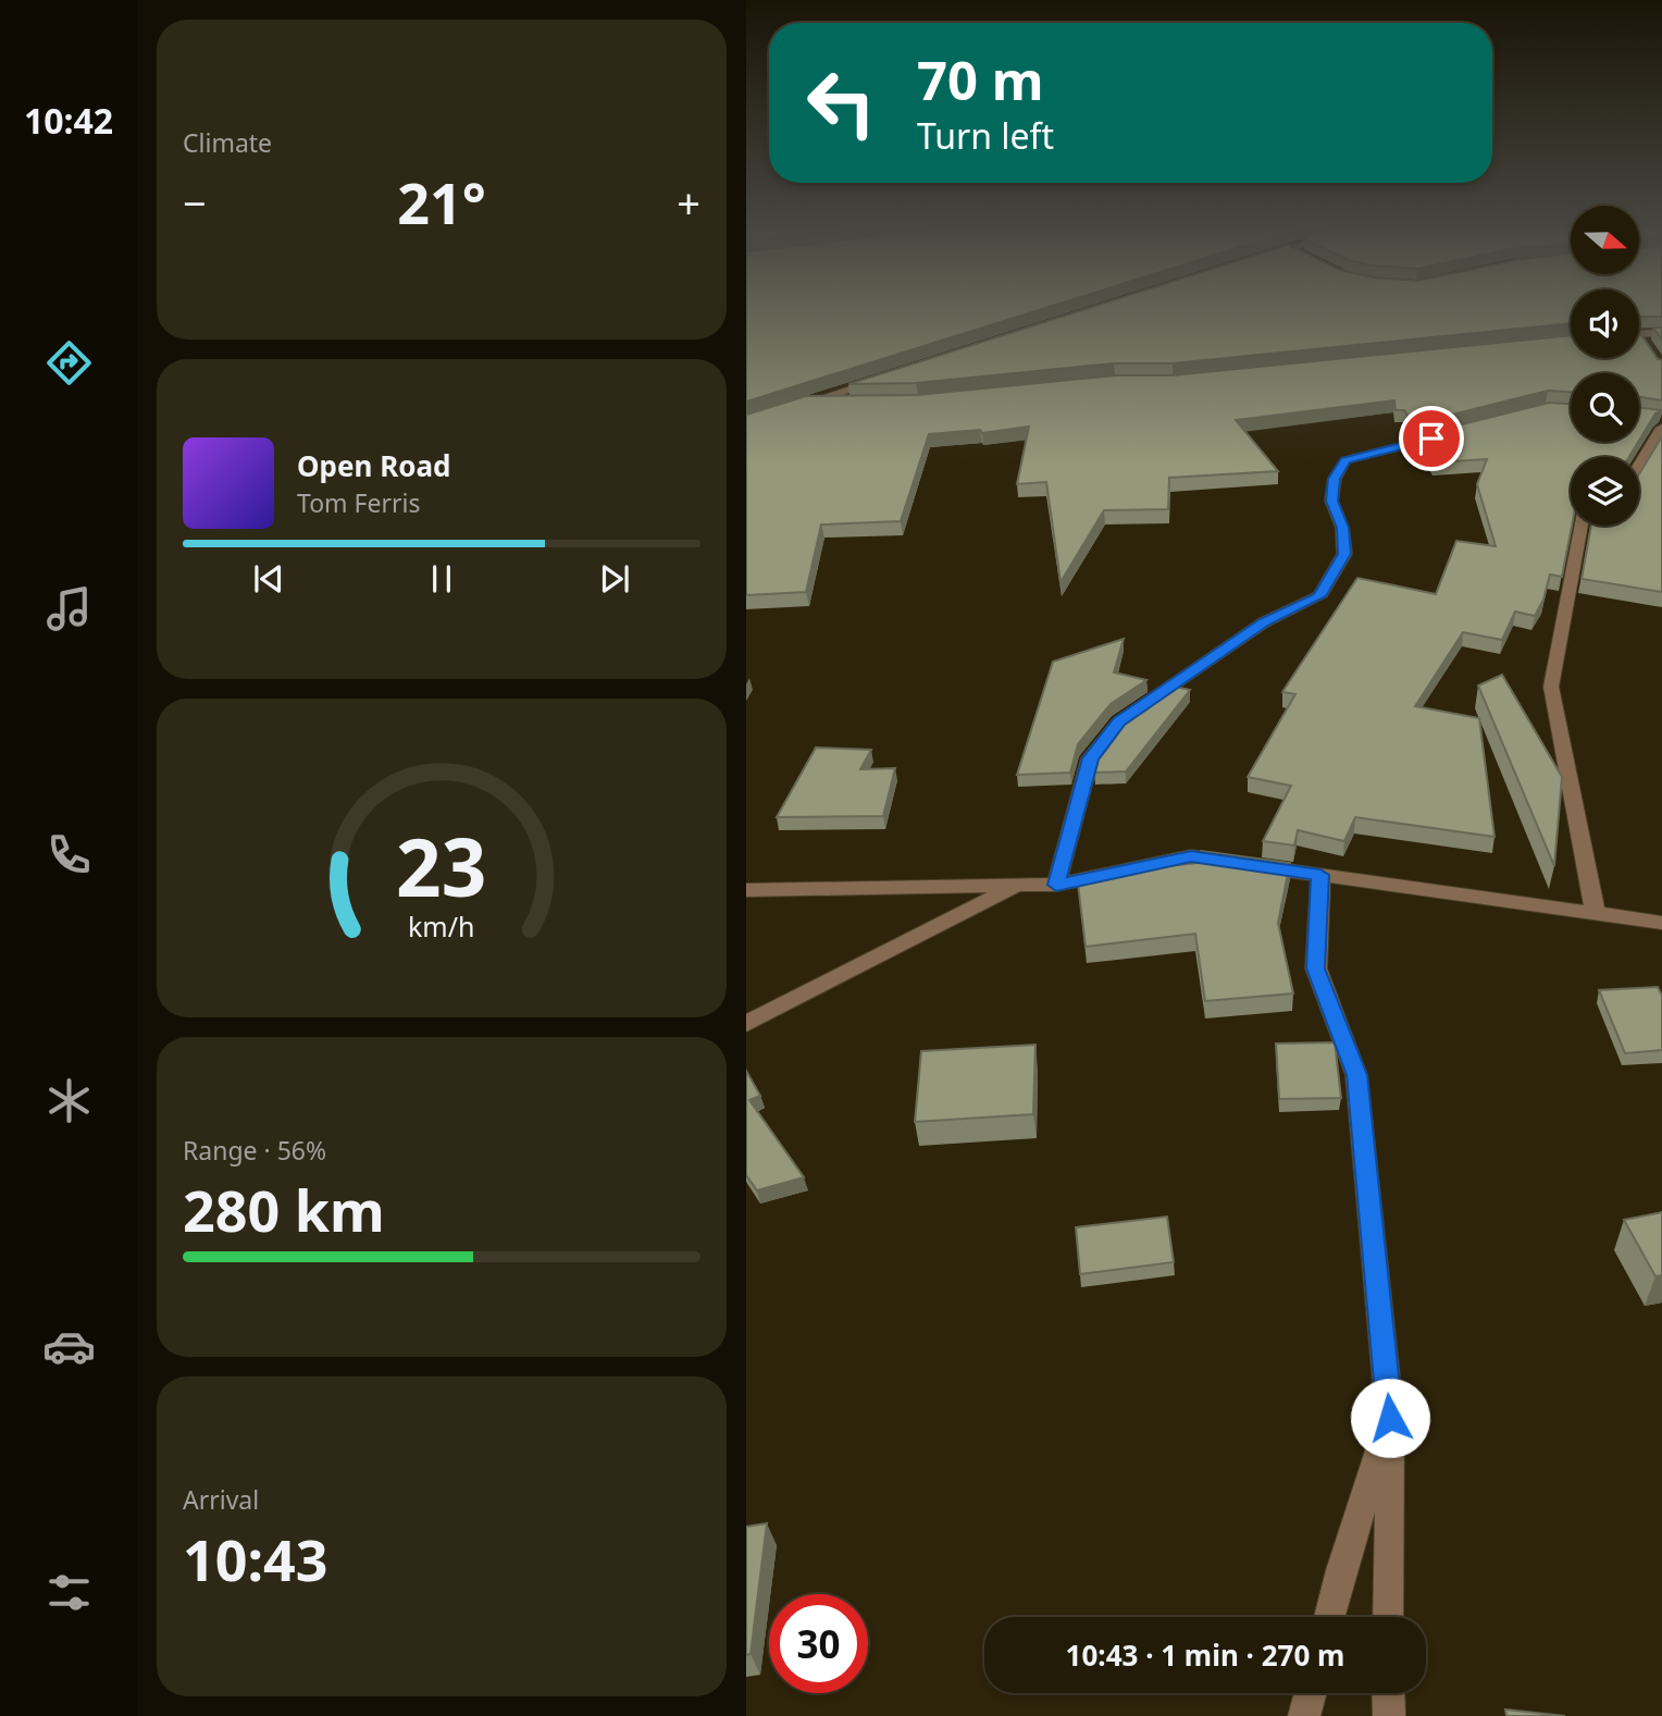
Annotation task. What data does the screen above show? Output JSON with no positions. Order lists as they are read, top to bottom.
{
  "north": "right",
  "page": {
    "tabs": "10:42",
    "tile": [
      "Climate",
      ["Range · 56%", "280 km"],
      ["Arrival", "10:43"]
    ],
    "turn": ["70 m", "Turn left"],
    "heat": ["−", "21°", "+"],
    "song": ["Open Road", "Tom Ferris"],
    "limit": "30",
    "trip": "10:43 · 1 min · 270 m",
    "gauge": ["23", "km/h"]
  }
}
